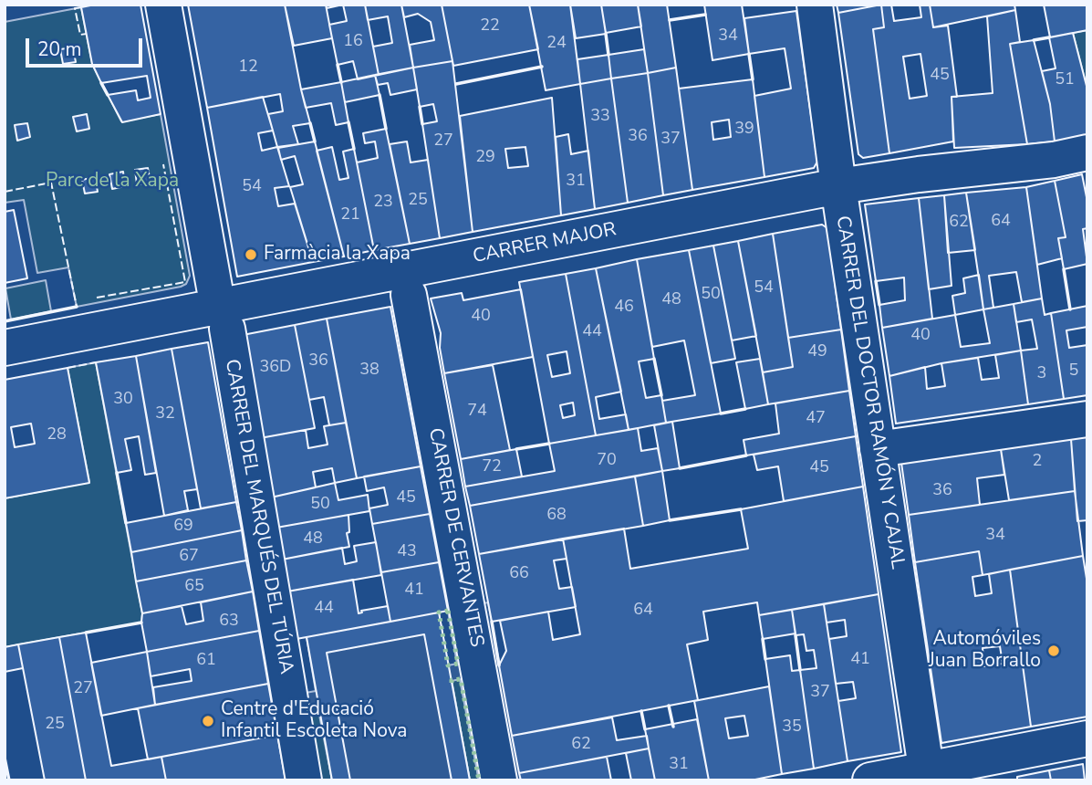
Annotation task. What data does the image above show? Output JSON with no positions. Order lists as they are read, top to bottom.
{
  "streets": {
    "street": [
      "CARRER MAJOR",
      "CARRER DEL DOCTOR RAMÓN Y CAJAL",
      "CARRER DEL MARQUÉS DEL TÚRIA",
      "CARRER DE CERVANTES"
    ]
  },
  "crossings": [
    ["CARRER MAJOR", "CARRER DEL DOCTOR RAMÓN Y CAJAL"],
    ["CARRER MAJOR", "CARRER DEL MARQUÉS DEL TÚRIA"]
  ],
  "parks": ["Parc de la Xapa"],
  "places": ["Farmàcia la Xapa", "Automóviles Juan Borrallo", "Centre d'Educació Infantil Escoleta Nova"],
  "house_numbers": [
    "22",
    "34",
    "16",
    "24",
    "12",
    "45",
    "51",
    "33",
    "39",
    "36",
    "37",
    "27",
    "29",
    "31",
    "54",
    "25",
    "23",
    "21",
    "64",
    "62",
    "54",
    "50",
    "48",
    "46",
    "40",
    "44",
    "40",
    "49",
    "36",
    "36D",
    "38",
    "5",
    "3",
    "30",
    "74",
    "32",
    "47",
    "28",
    "70",
    "2",
    "72",
    "45",
    "36",
    "45",
    "50",
    "68",
    "69",
    "34",
    "48",
    "43",
    "67",
    "66",
    "65",
    "41",
    "44",
    "64",
    "63",
    "41",
    "61",
    "27",
    "37",
    "25",
    "35",
    "62",
    "31"
  ],
  "scale_bar": "20 m"
}
